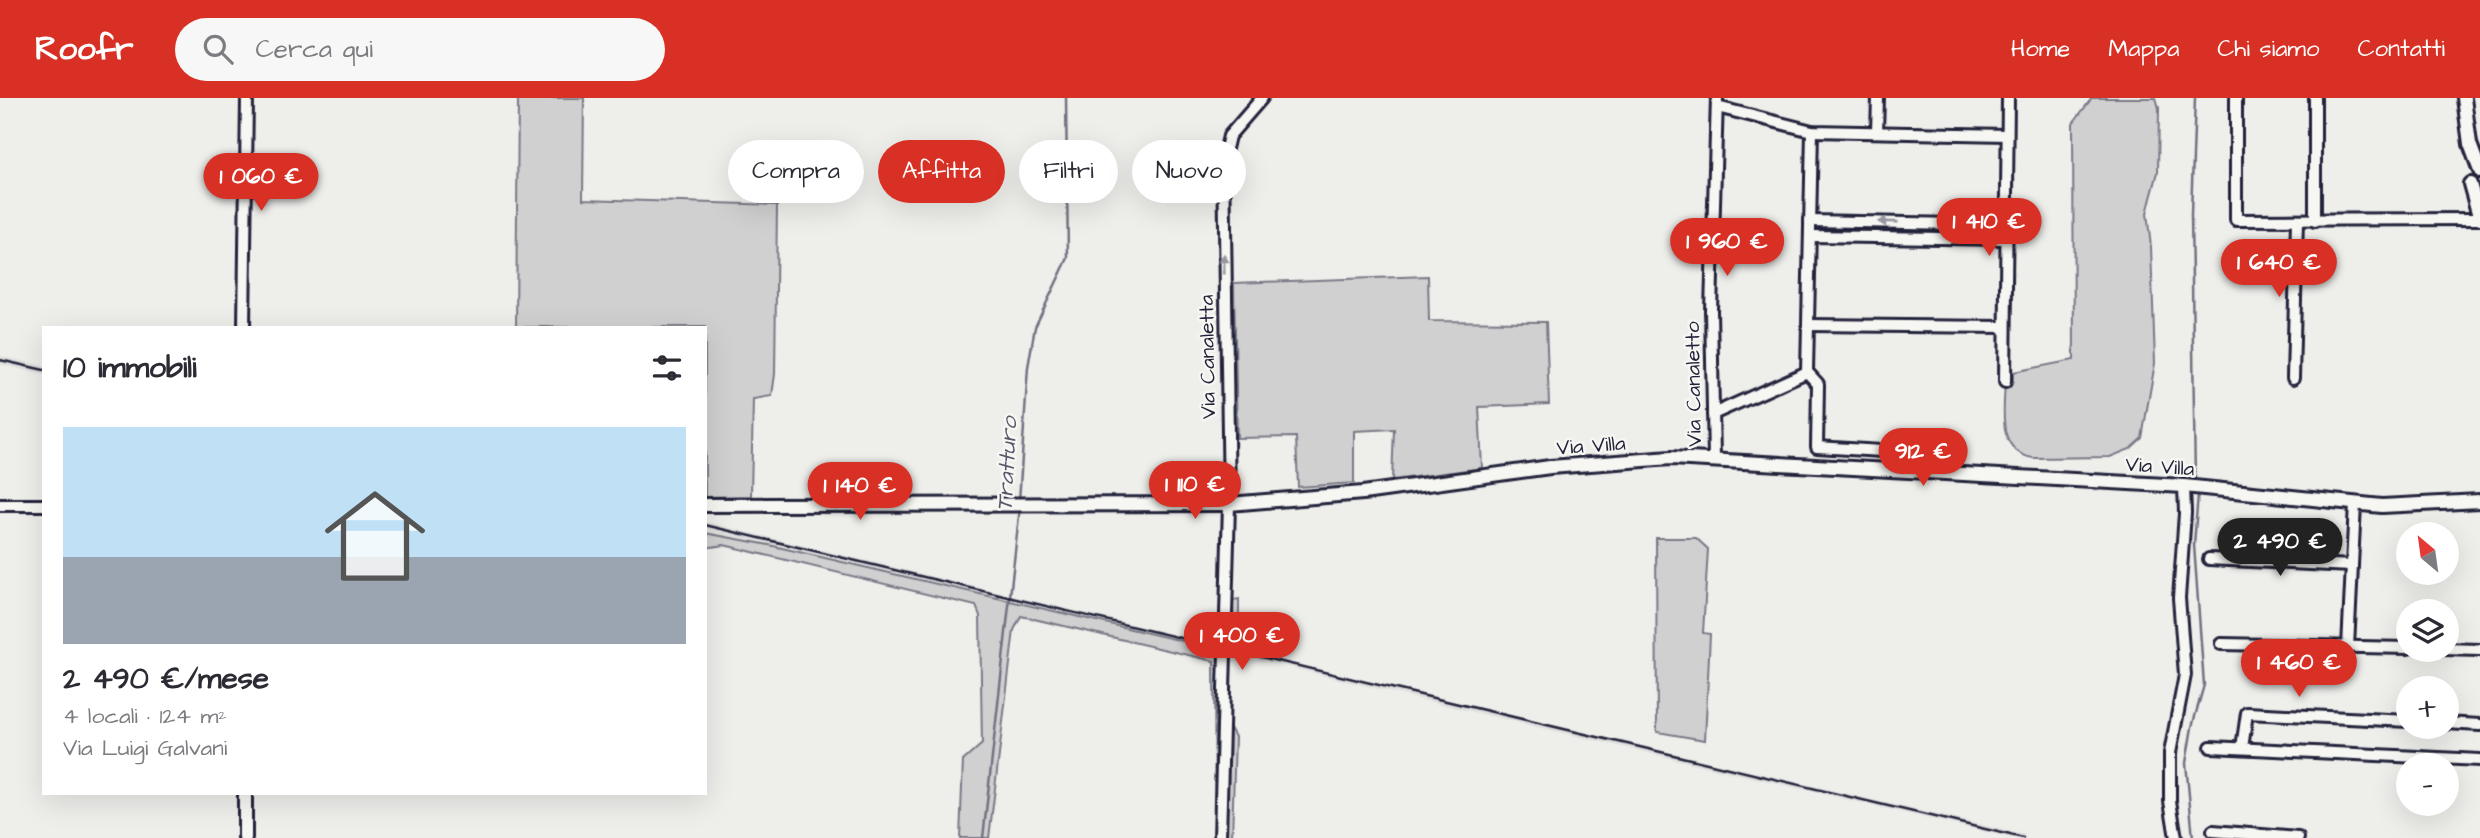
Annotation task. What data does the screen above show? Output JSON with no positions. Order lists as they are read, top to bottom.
{
  "streets": {
    "street": ["Via Canaletta", "Via Canaletto", "Via Villa"]
  },
  "crossings": [
    ["Via Canaletta", "Via Villa"],
    ["Via Canaletto", "Via Villa"]
  ],
  "one_way": ["Via Canaletta"],
  "water": ["Tratturo"],
  "north": "top left",
  "page": {
    "header": "Roofr",
    "search": "Cerca qui",
    "nav": [
      "Home",
      "Mappa",
      "Chi siamo",
      "Contatti"
    ],
    "chip": [
      "Compra",
      "Affitta",
      "Filtri",
      "Nuovo"
    ],
    "price": [
      "1 060 €",
      "1 410 €",
      "1 960 €",
      "1 640 €",
      "912 €",
      "1 110 €",
      "1 140 €",
      "2 490 €",
      "1 400 €",
      "1 460 €"
    ],
    "heading": "10 immobili",
    "list": [
      {
        "name": "2 490 €/mese",
        "note": "4 locali · 124 m² · Via Luigi Galvani"
      }
    ],
    "map_buttons": ["+", "−"]
  }
}
